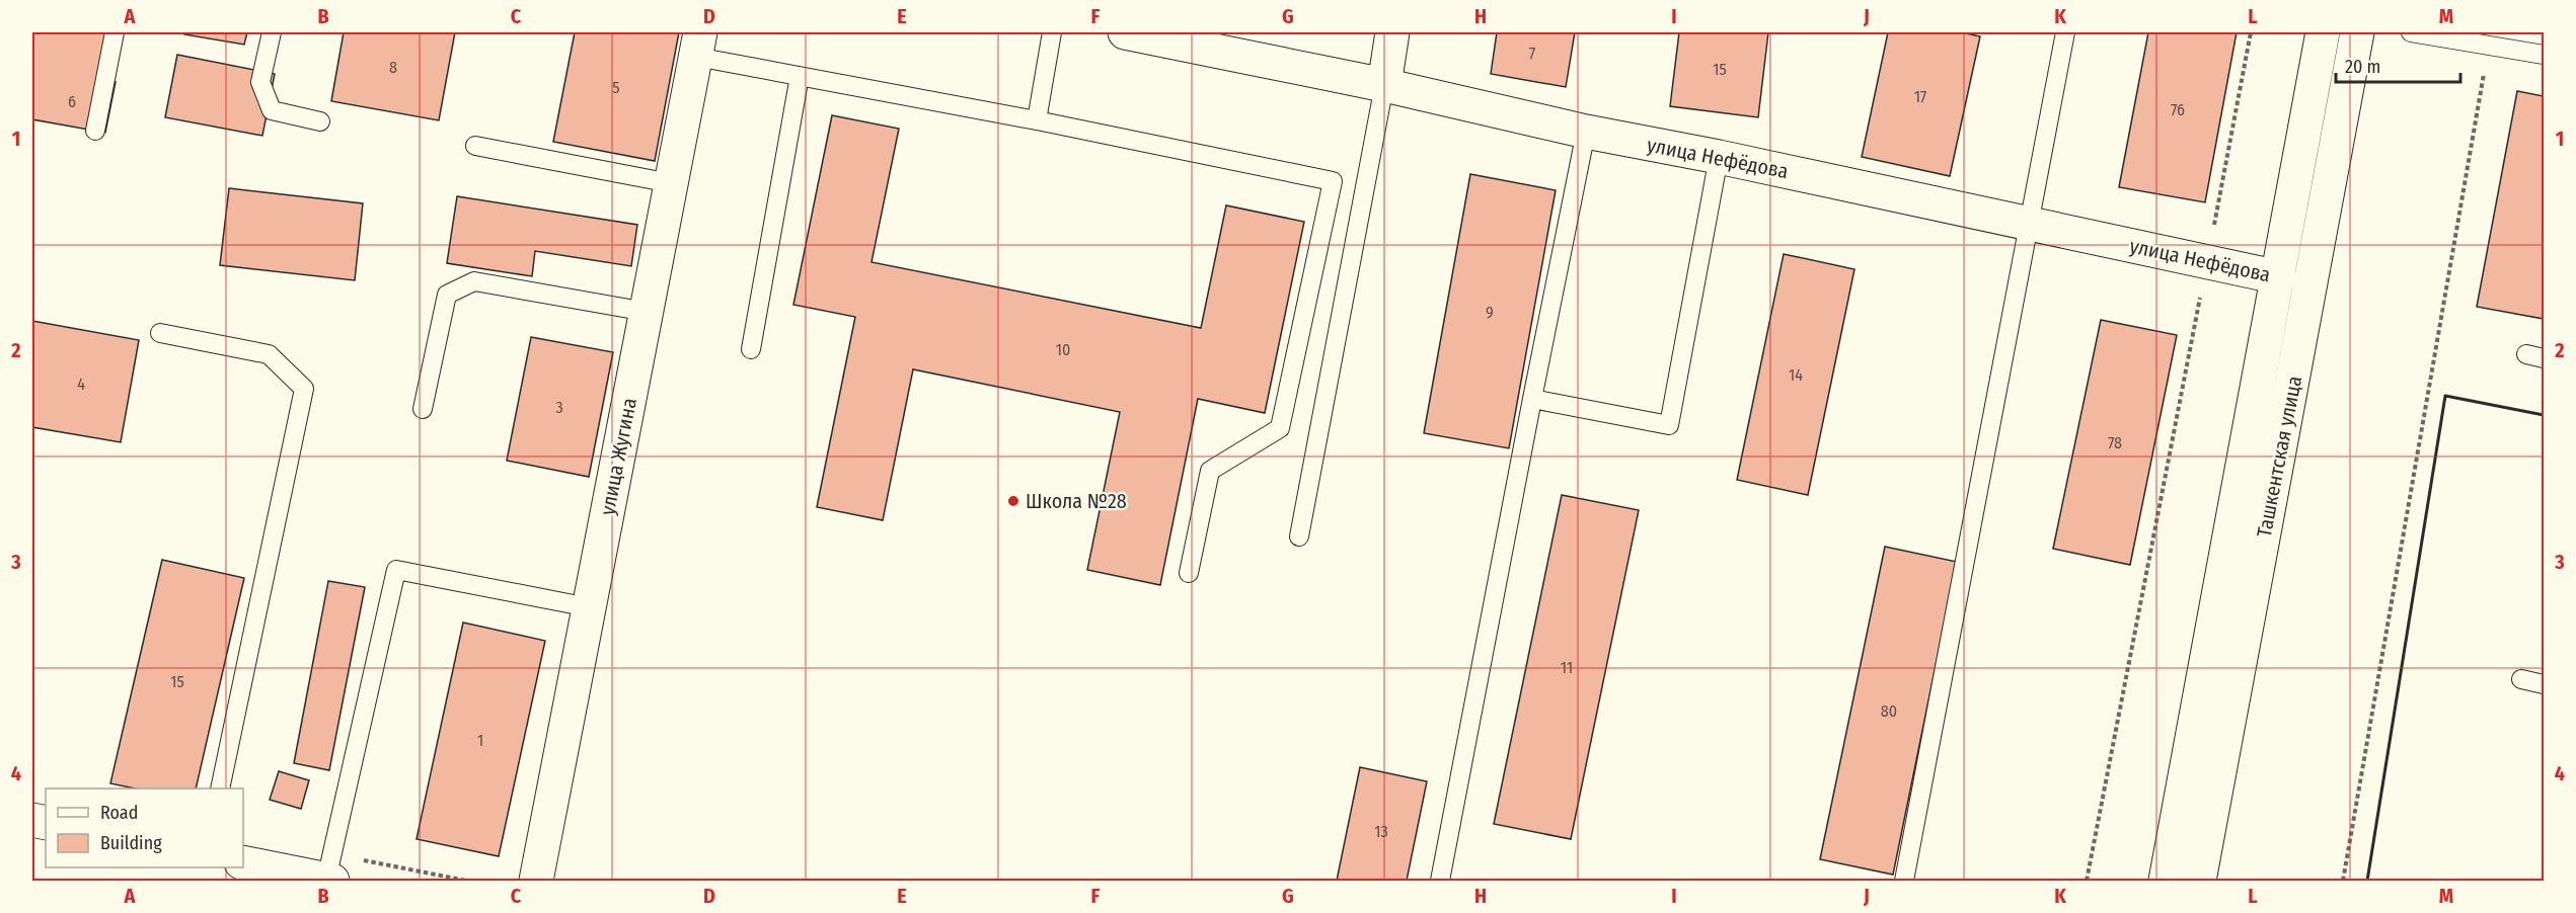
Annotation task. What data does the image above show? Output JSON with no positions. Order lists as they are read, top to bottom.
{
  "streets": {
    "street": ["улица Нефёдова", "улица Жугина", "Ташкентская улица"]
  },
  "crossings": [
    ["улица Нефёдова", "Ташкентская улица"]
  ],
  "places": ["Школа №28"],
  "house_numbers": [
    "7",
    "8",
    "15",
    "5",
    "17",
    "6",
    "76",
    "9",
    "10",
    "14",
    "4",
    "3",
    "78",
    "11",
    "15",
    "80",
    "1",
    "13"
  ],
  "legend": ["Road", "Building"],
  "scale_bar": "20 m",
  "grid": {
    "columns": [
      "A",
      "B",
      "C",
      "D",
      "E",
      "F",
      "G",
      "H",
      "I",
      "J",
      "K",
      "L",
      "M"
    ],
    "rows": [
      "1",
      "2",
      "3",
      "4"
    ]
  }
}
